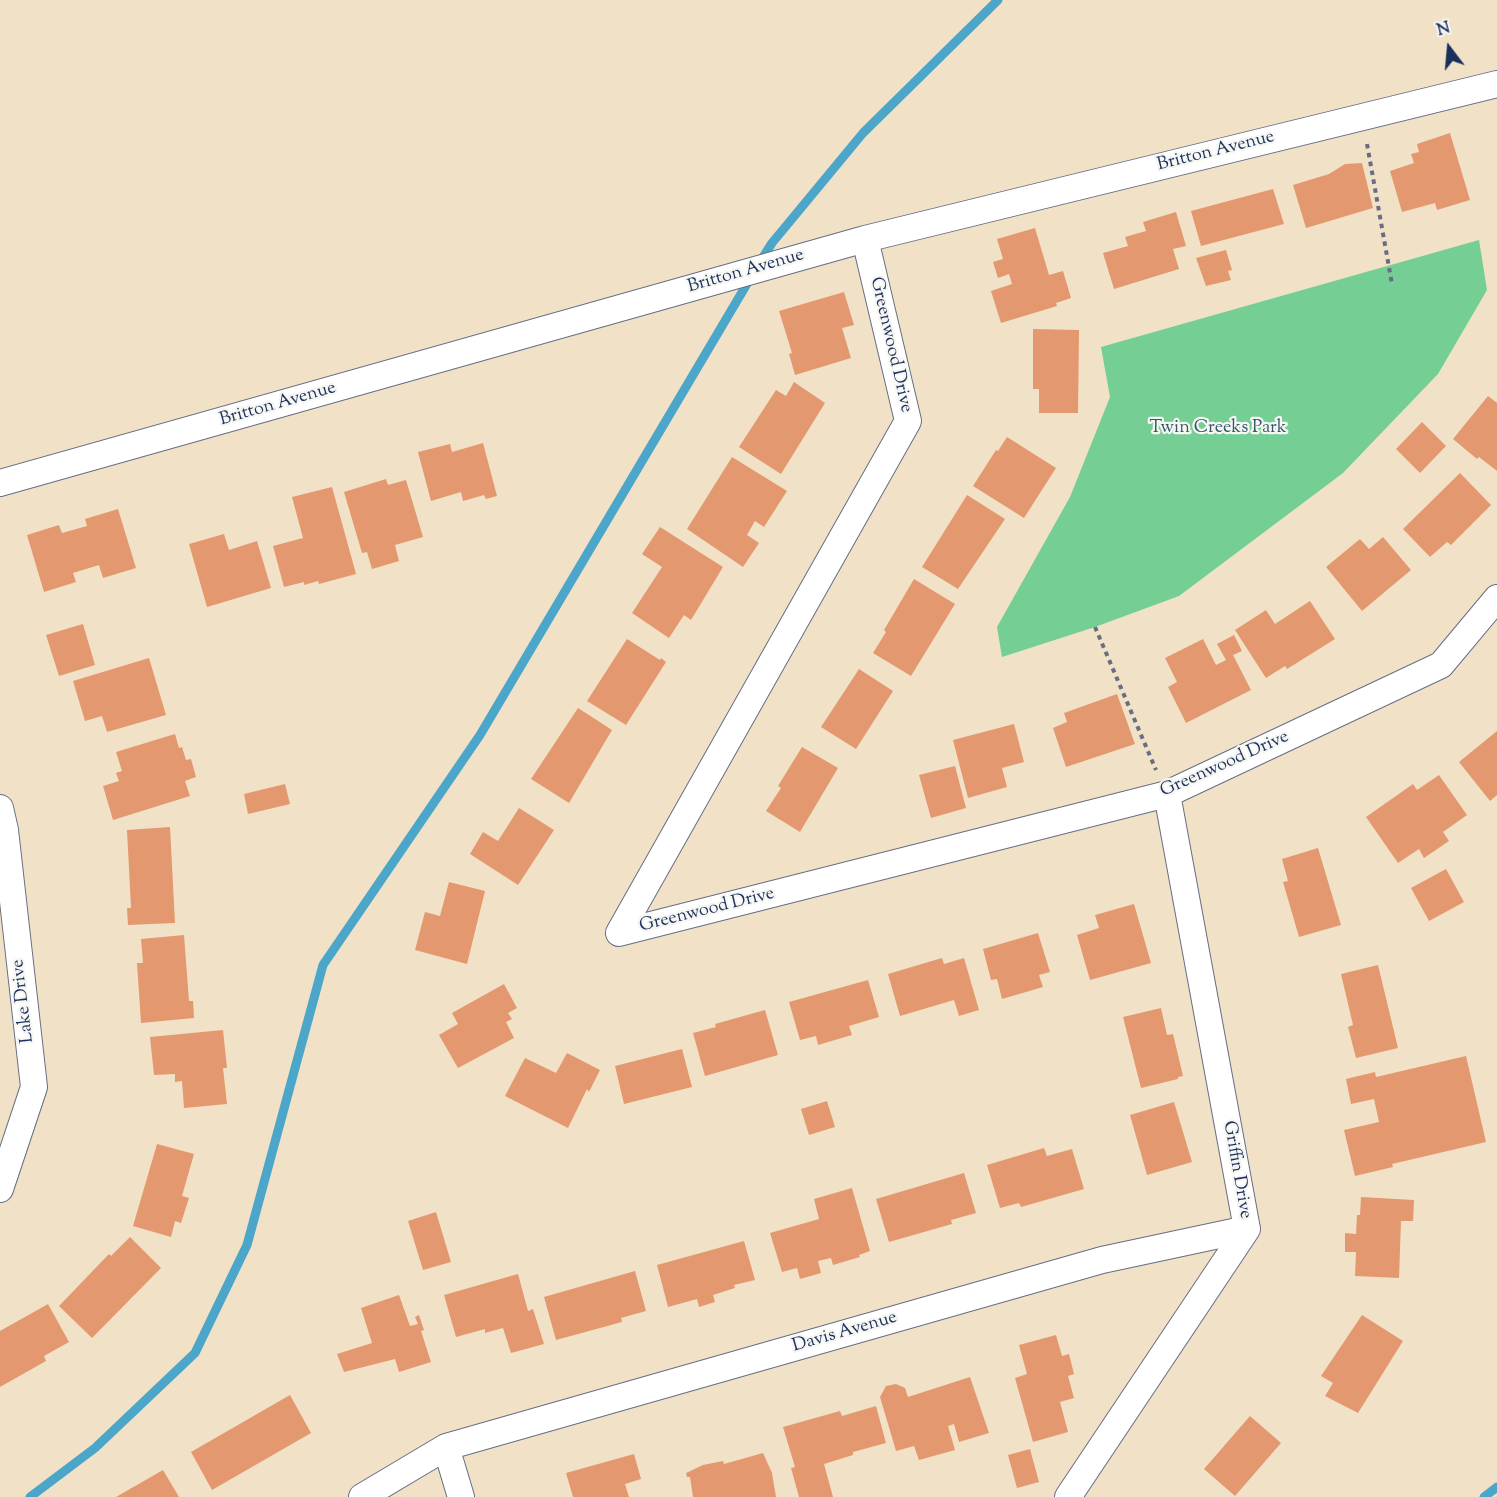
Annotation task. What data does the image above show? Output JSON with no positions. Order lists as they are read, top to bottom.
{
  "streets": {
    "street": [
      "Britton Avenue",
      "Greenwood Drive",
      "Lake Drive",
      "Griffin Drive",
      "Davis Avenue"
    ]
  },
  "crossings": [
    ["Britton Avenue", "Greenwood Drive"],
    ["Greenwood Drive", "Griffin Drive"],
    ["Griffin Drive", "Davis Avenue"]
  ],
  "parks": ["Twin Creeks Park"],
  "north": "top"
}
